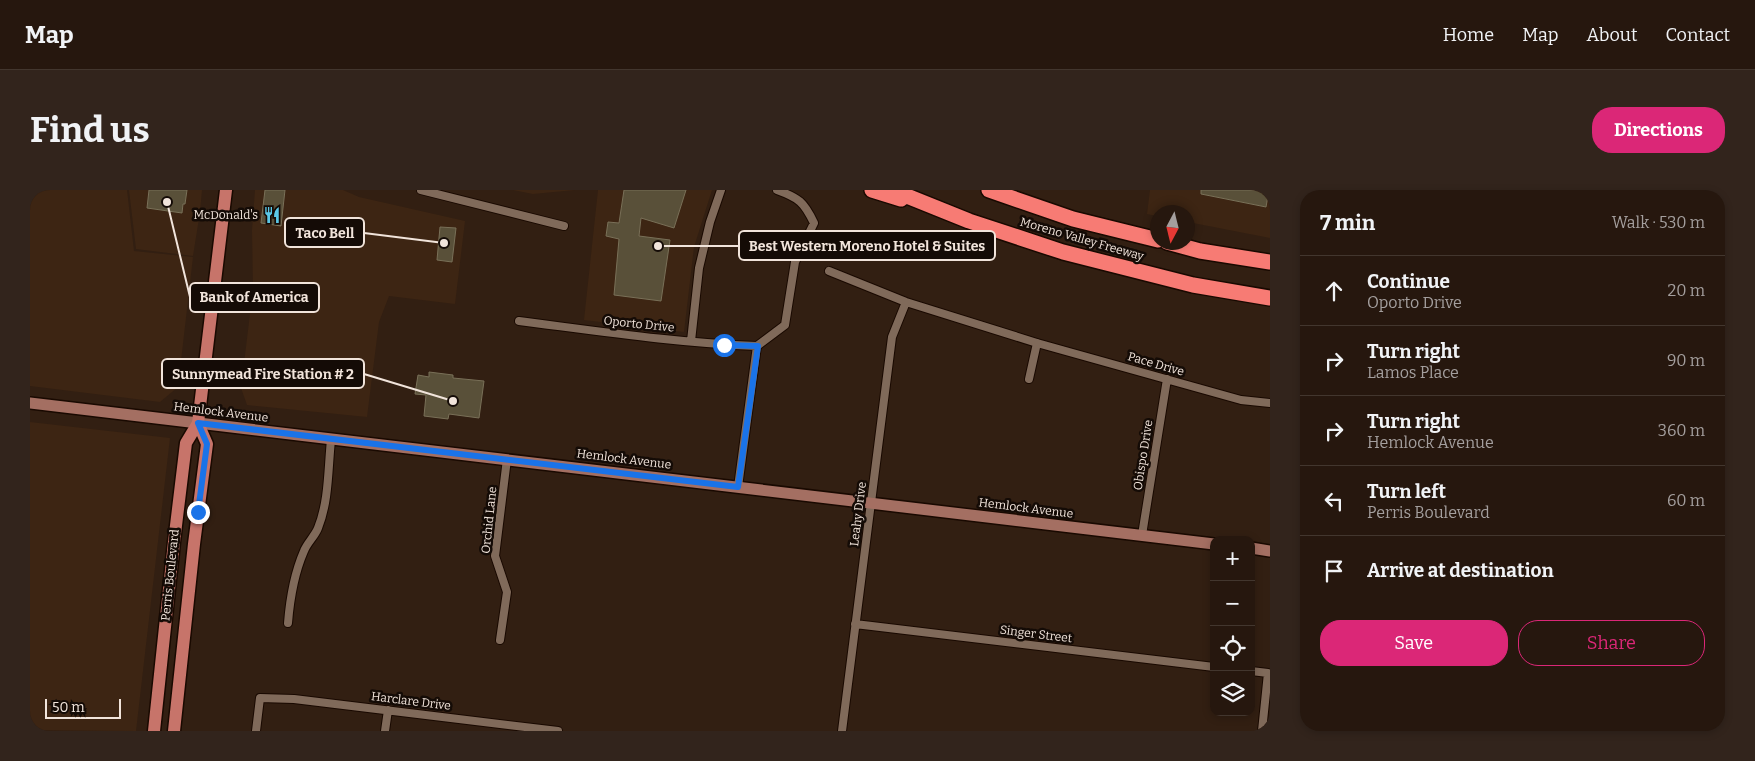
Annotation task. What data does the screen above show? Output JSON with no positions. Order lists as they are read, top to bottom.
{
  "streets": {
    "highway": ["Moreno Valley Freeway"],
    "main road": ["Perris Boulevard"],
    "street": [
      "Oporto Drive",
      "Pace Drive",
      "Hemlock Avenue",
      "Obispo Drive",
      "Leahy Drive",
      "Orchid Lane",
      "Singer Street",
      "Harclare Drive"
    ]
  },
  "crossings": [
    ["Pace Drive", "Obispo Drive"],
    ["Pace Drive", "Leahy Drive"],
    ["Hemlock Avenue", "Obispo Drive"],
    ["Hemlock Avenue", "Leahy Drive"],
    ["Hemlock Avenue", "Orchid Lane"],
    ["Hemlock Avenue", "Perris Boulevard"],
    ["Leahy Drive", "Singer Street"]
  ],
  "places": {
    "other": [
      "Bank of America",
      "Taco Bell",
      "Best Western Moreno Hotel & Suites",
      "Sunnymead Fire Station # 2"
    ],
    "restaurant": ["McDonald's"]
  },
  "scale_bar": "50 m",
  "north": "bottom",
  "page": {
    "header": "Map",
    "nav": [
      "Home",
      "Map",
      "About",
      "Contact"
    ],
    "buttons": [
      "Directions",
      ["Save", "Share"]
    ],
    "title": "Find us",
    "heading": ["7 min", "Walk · 530 m"],
    "list": [
      ["Continue", "Oporto Drive", "20 m"],
      ["Turn right", "Lamos Place", "90 m"],
      ["Turn right", "Hemlock Avenue", "360 m"],
      ["Turn left", "Perris Boulevard", "60 m"],
      "Arrive at destination"
    ],
    "map_buttons": ["+", "−"],
    "scale": "50 m"
  }
}
